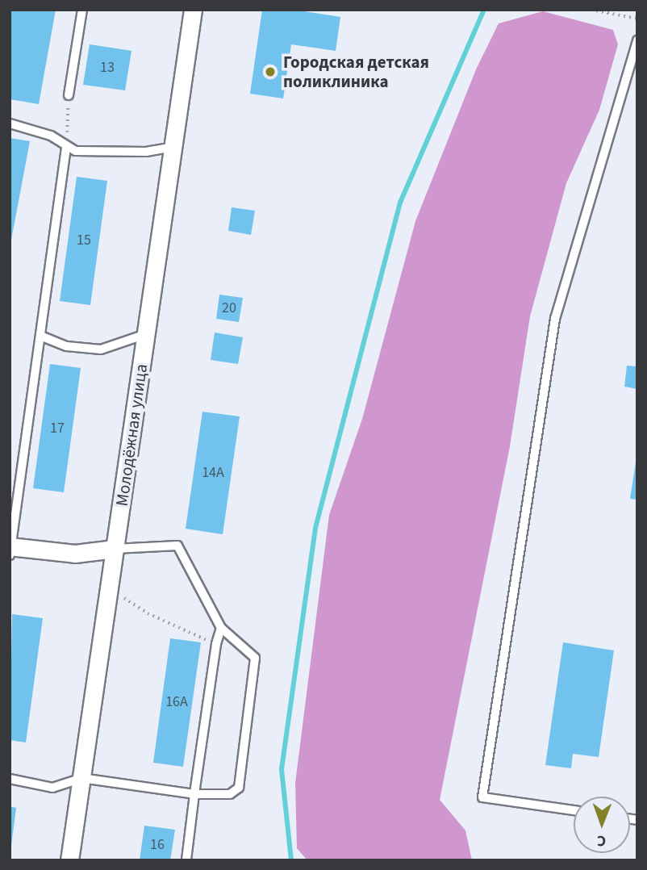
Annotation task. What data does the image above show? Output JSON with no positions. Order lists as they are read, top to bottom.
{
  "streets": {
    "street": ["Молодёжная улица"]
  },
  "places": ["Городская детская поликлиника"],
  "house_numbers": [
    "13",
    "15",
    "20",
    "17",
    "14А",
    "16А",
    "16"
  ],
  "north": "bottom"
}
